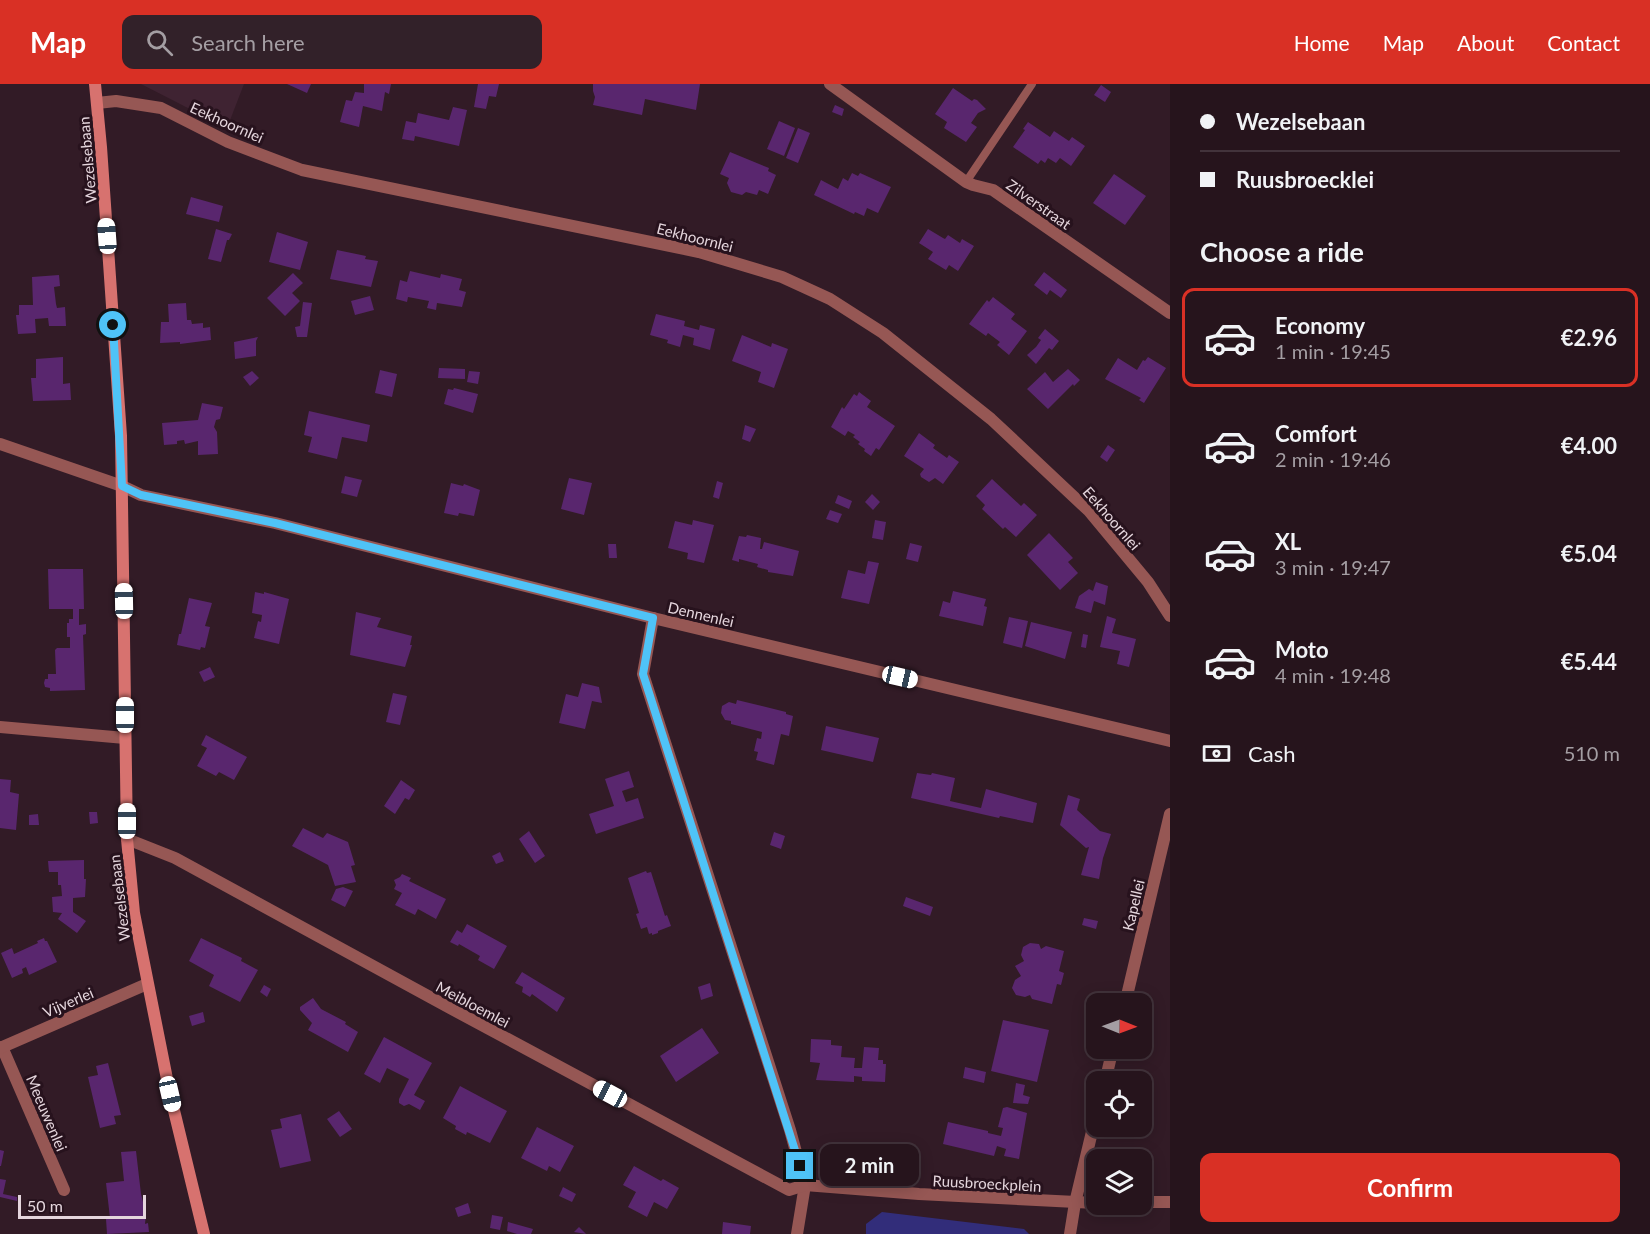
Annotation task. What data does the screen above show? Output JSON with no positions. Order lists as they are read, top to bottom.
{
  "streets": {
    "street": [
      "Eekhoornlei",
      "Wezelsebaan",
      "Zilverstraat",
      "Dennenlei",
      "Kapellei",
      "Vijverlei",
      "Meibloemlei",
      "Meeuwenlei",
      "Ruusbroeckplein"
    ]
  },
  "crossings": [
    ["Eekhoornlei", "Wezelsebaan"],
    ["Wezelsebaan", "Dennenlei"],
    ["Wezelsebaan", "Vijverlei"],
    ["Wezelsebaan", "Meibloemlei"],
    ["Vijverlei", "Meeuwenlei"],
    ["Meibloemlei", "Ruusbroeckplein"]
  ],
  "scale_bar": "50 m",
  "north": "right",
  "page": {
    "header": "Map",
    "search": "Search here",
    "nav": [
      "Home",
      "Map",
      "About",
      "Contact"
    ],
    "banner": ["Wezelsebaan", "Ruusbroecklei"],
    "heading": "Choose a ride",
    "list": [
      {
        "name": "Economy",
        "note": "1 min · 19:45",
        "value": "€2.96"
      },
      {
        "name": "Comfort",
        "note": "2 min · 19:46",
        "value": "€4.00"
      },
      {
        "name": "XL",
        "note": "3 min · 19:47",
        "value": "€5.04"
      },
      {
        "name": "Moto",
        "note": "4 min · 19:48",
        "value": "€5.44"
      }
    ],
    "pay": ["Cash", "510 m"],
    "buttons": "Confirm",
    "bubble": "2 min",
    "scale": "50 m"
  }
}
